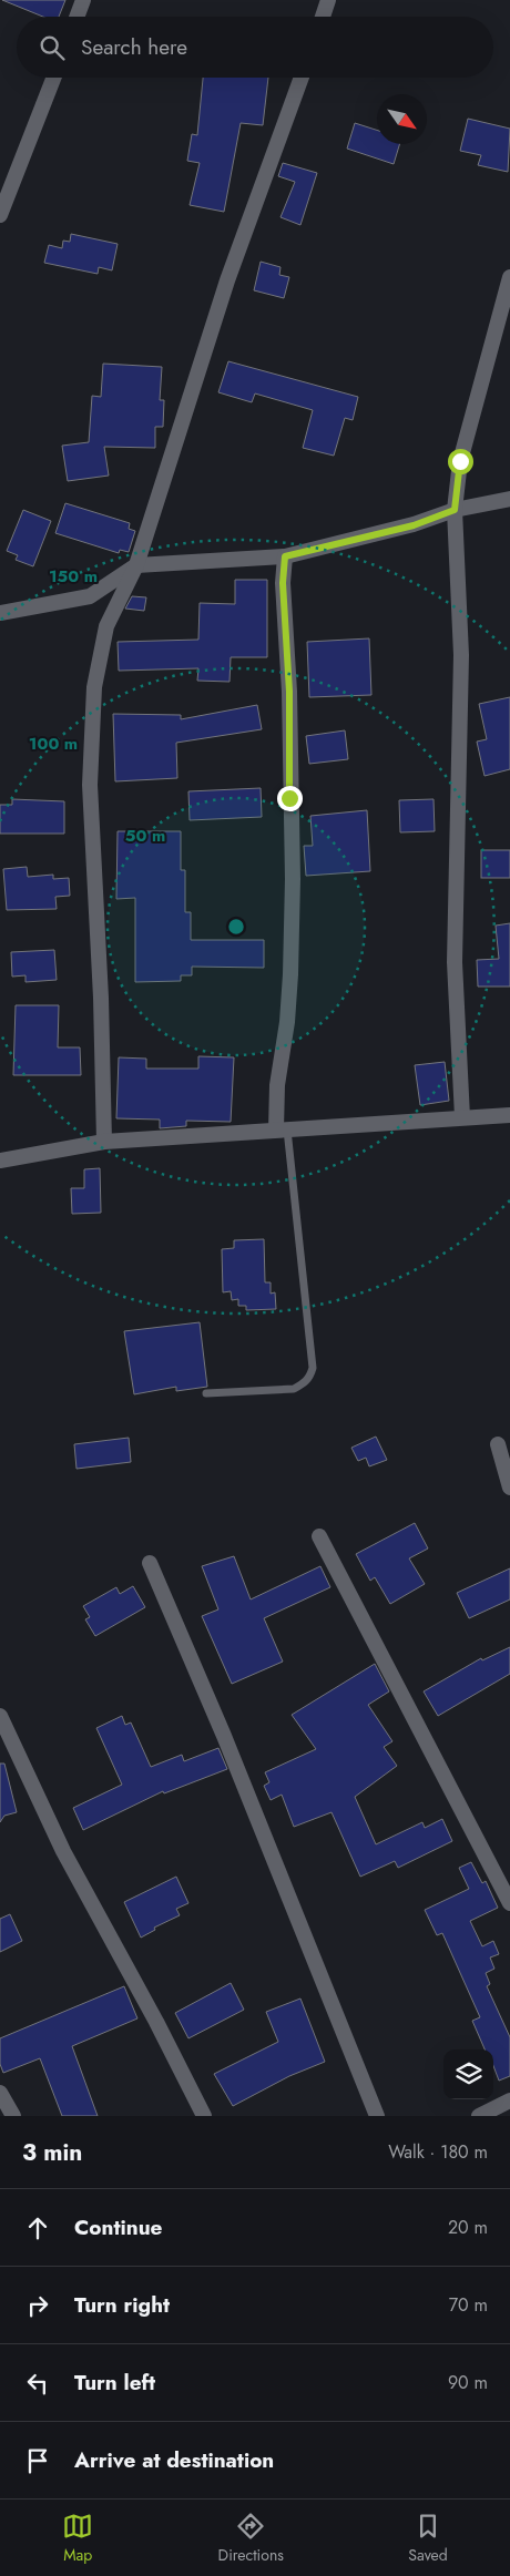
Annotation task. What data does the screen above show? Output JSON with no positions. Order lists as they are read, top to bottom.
{
  "north": "bottom right",
  "page": {
    "search": "Search here",
    "heading": ["3 min", "Walk · 180 m"],
    "list": [
      ["Continue", "20 m"],
      ["Turn right", "70 m"],
      ["Turn left", "90 m"],
      "Arrive at destination"
    ],
    "nav": ["Map", "Directions", "Saved"]
  },
  "rings": ["150 m", "100 m", "50 m"]
}
